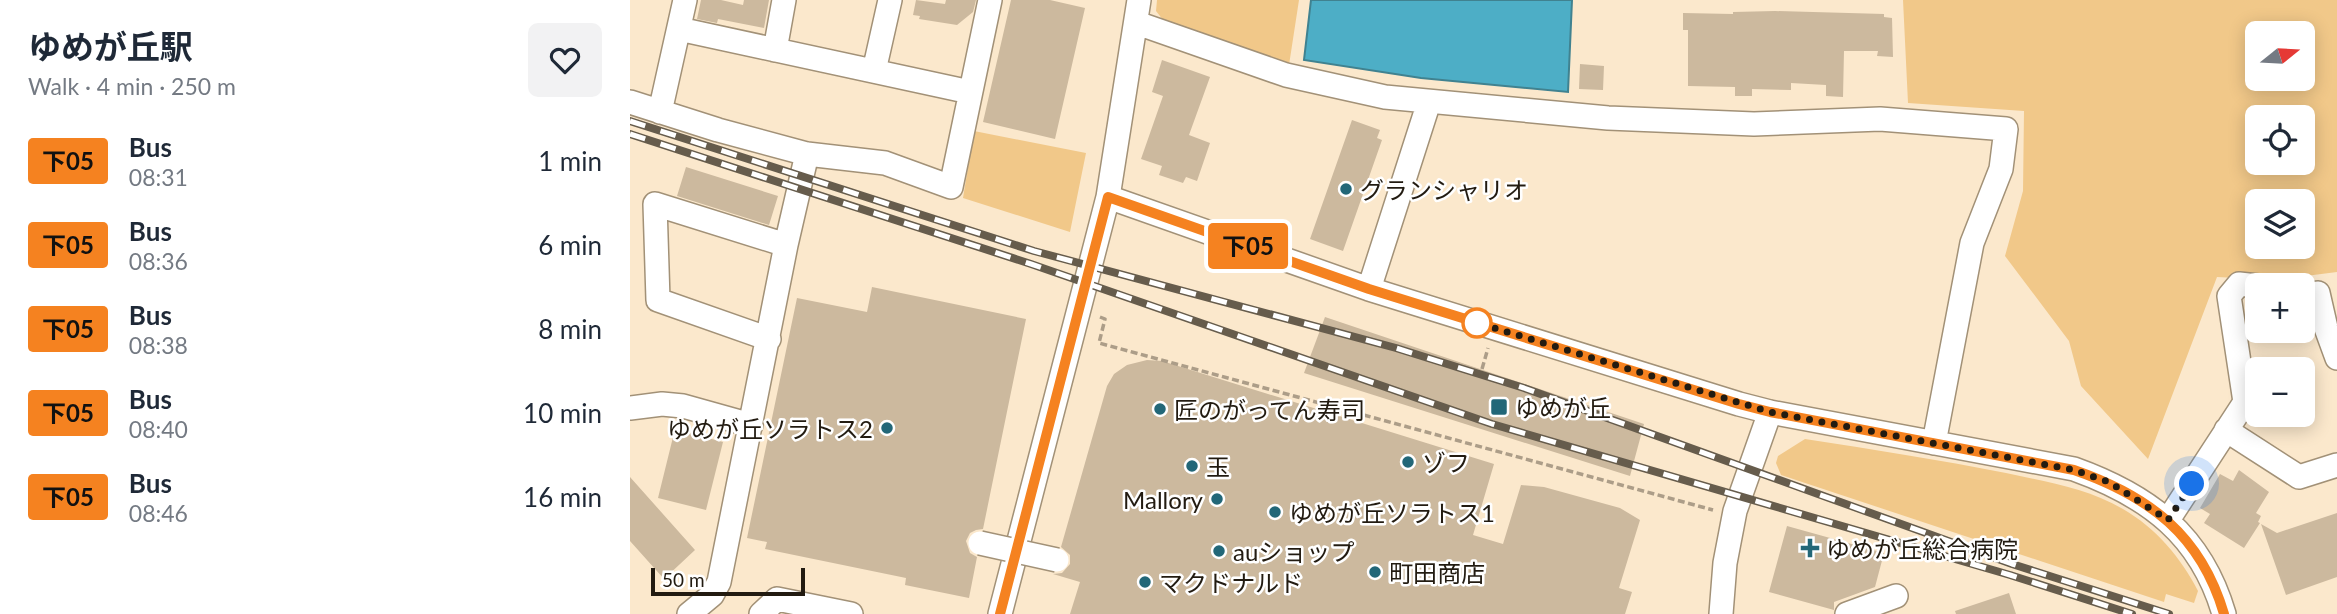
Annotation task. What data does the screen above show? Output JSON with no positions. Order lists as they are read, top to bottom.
{
  "places": {
    "other": [
      "グランシャリオ",
      "匠のがってん寿司",
      "ゆめが丘ソラトス2",
      "ゾフ",
      "玉",
      "Mallory",
      "ゆめが丘ソラトス1",
      "auショップ",
      "町田商店",
      "マクドナルド"
    ],
    "transit": ["ゆめが丘"],
    "health": ["ゆめが丘総合病院"]
  },
  "lines": ["bus line 下05"],
  "scale_bar": "50 m",
  "north": "right",
  "page": {
    "heading": ["ゆめが丘駅", "Walk · 4 min · 250 m"],
    "on_map": "下05",
    "map_buttons": ["+", "−"],
    "list": [
      {
        "mark": "下05",
        "name": "Bus",
        "note": "08:31",
        "value": "1 min"
      },
      {
        "mark": "下05",
        "name": "Bus",
        "note": "08:36",
        "value": "6 min"
      },
      {
        "mark": "下05",
        "name": "Bus",
        "note": "08:38",
        "value": "8 min"
      },
      {
        "mark": "下05",
        "name": "Bus",
        "note": "08:40",
        "value": "10 min"
      },
      {
        "mark": "下05",
        "name": "Bus",
        "note": "08:46",
        "value": "16 min"
      }
    ],
    "scale": "50 m"
  }
}
